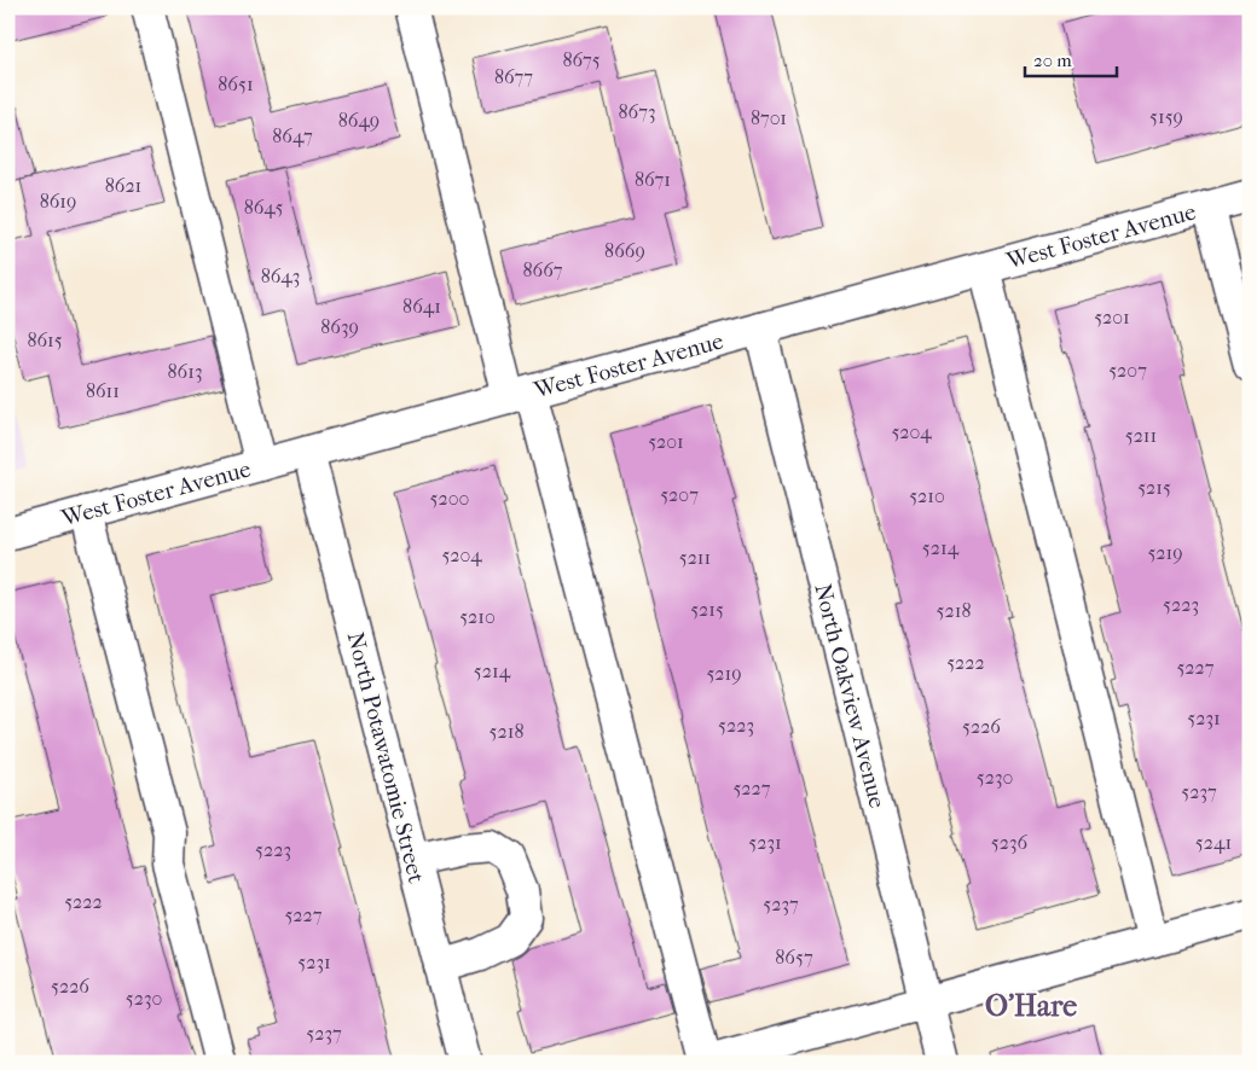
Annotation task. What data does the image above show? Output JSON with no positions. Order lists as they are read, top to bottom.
{
  "streets": {
    "street": ["West Foster Avenue", "North Oakview Avenue", "North Potawatomie Street"]
  },
  "crossings": [
    ["West Foster Avenue", "North Oakview Avenue"],
    ["West Foster Avenue", "North Potawatomie Street"]
  ],
  "districts": ["O'Hare"],
  "house_numbers": [
    "8675",
    "8677",
    "8651",
    "8673",
    "5159",
    "8701",
    "8649",
    "8647",
    "8671",
    "8621",
    "8619",
    "8645",
    "8669",
    "8667",
    "8643",
    "8641",
    "5201",
    "8639",
    "8615",
    "5207",
    "8613",
    "8611",
    "5204",
    "5211",
    "5201",
    "5215",
    "5207",
    "5210",
    "5200",
    "5214",
    "5219",
    "5204",
    "5211",
    "5223",
    "5215",
    "5218",
    "5210",
    "5222",
    "5227",
    "5214",
    "5219",
    "5231",
    "5223",
    "5226",
    "5218",
    "5230",
    "5227",
    "5237",
    "5231",
    "5236",
    "5241",
    "5223",
    "5222",
    "5237",
    "5227",
    "8657",
    "5231",
    "5226",
    "5230",
    "5237"
  ],
  "scale_bar": "20 m"
}
